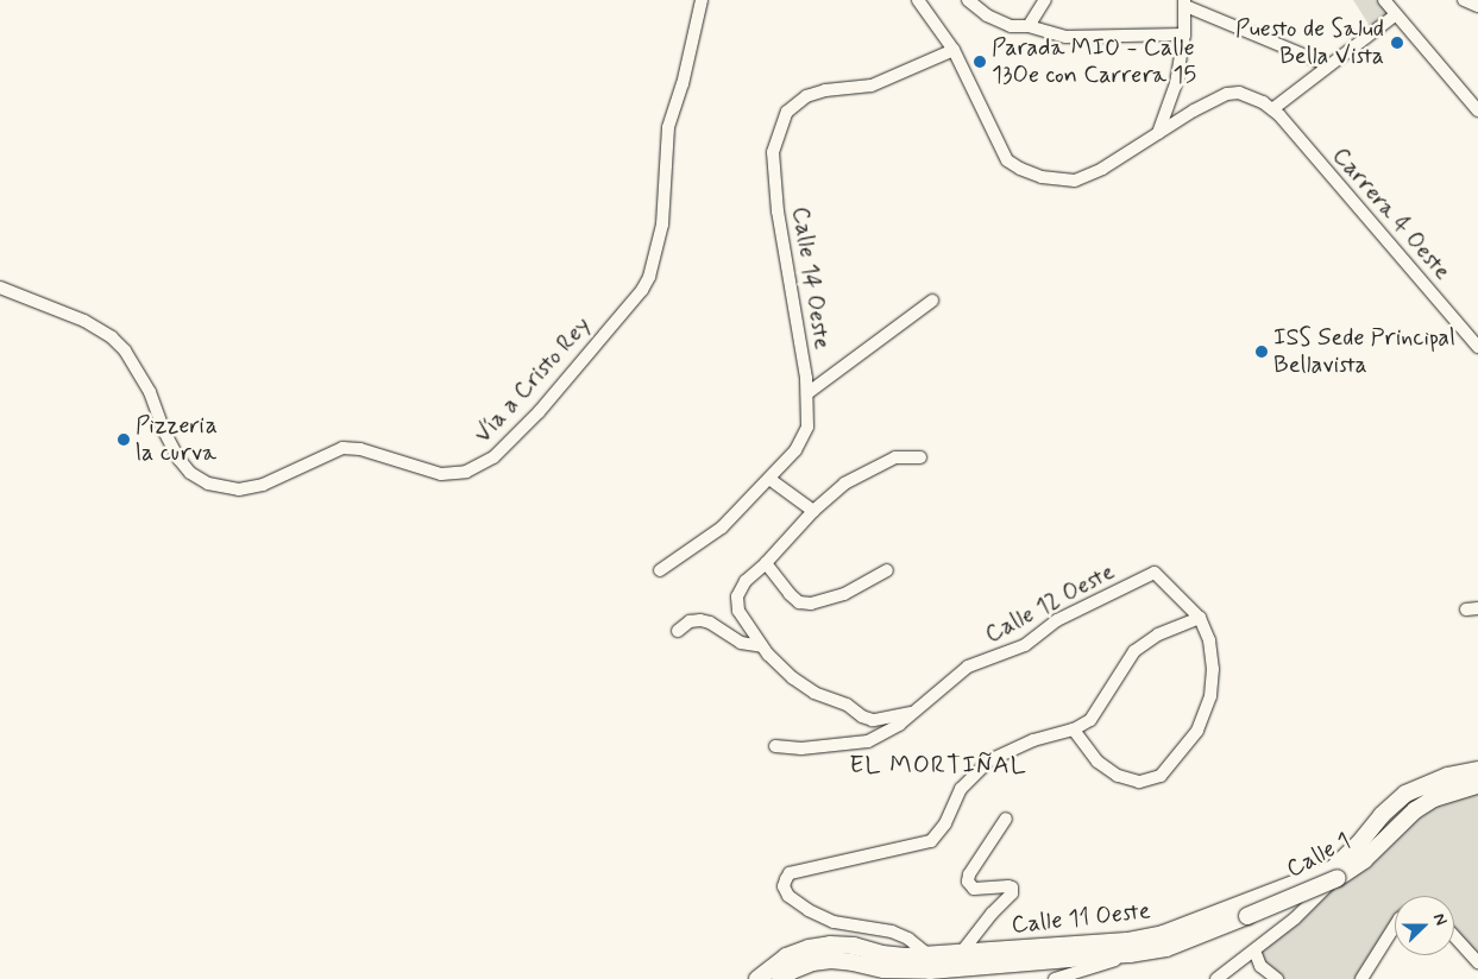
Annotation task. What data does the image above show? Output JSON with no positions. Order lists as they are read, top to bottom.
{
  "streets": {
    "main road": ["Calle 1", "Calle 11 Oeste"],
    "street": [
      "Carrera 4 Oeste",
      "Calle 14 Oeste",
      "Vía a Cristo Rey",
      "Calle 12 Oeste"
    ]
  },
  "crossings": [
    ["Calle 1", "Calle 11 Oeste"]
  ],
  "districts": ["EL MORTIÑAL"],
  "places": [
    "Puesto de Salud Bella Vista",
    "Parada MIO - Calle 13Oe con Carrera 15",
    "ISS Sede Principal Bellavista",
    "Pizzeria la curva"
  ],
  "north": "right"
}
